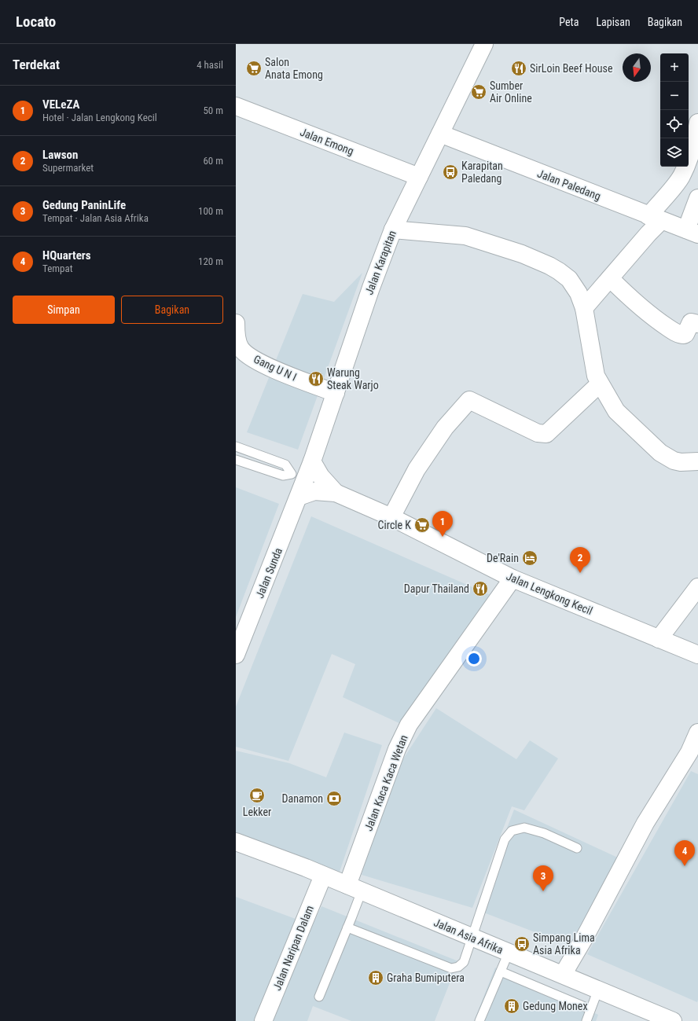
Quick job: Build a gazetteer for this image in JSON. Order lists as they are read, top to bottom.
{
  "streets": {
    "street": [
      "Jalan Emong",
      "Jalan Paledang",
      "Jalan Karapitan",
      "Gang U N I",
      "Jalan Sunda",
      "Jalan Lengkong Kecil",
      "Jalan Kaca Kaca Wetan",
      "Jalan Asia Afrika",
      "Jalan Naripan Dalam"
    ]
  },
  "crossings": [
    ["Jalan Emong", "Jalan Karapitan"],
    ["Jalan Paledang", "Jalan Karapitan"],
    ["Jalan Karapitan", "Gang U N I"],
    ["Jalan Karapitan", "Jalan Sunda"],
    ["Jalan Karapitan", "Jalan Lengkong Kecil"],
    ["Jalan Sunda", "Jalan Lengkong Kecil"],
    ["Jalan Lengkong Kecil", "Jalan Kaca Kaca Wetan"],
    ["Jalan Kaca Kaca Wetan", "Jalan Asia Afrika"],
    ["Jalan Asia Afrika", "Jalan Naripan Dalam"]
  ],
  "places": {
    "supermarket": ["Salon Anata Emong", "Sumber Air Online", "Circle K"],
    "restaurant": ["SirLoin Beef House", "Warung Steak Warjo", "Dapur Thailand"],
    "bus stop": ["Karapitan Paledang", "Simpang Lima Asia Afrika"],
    "hotel": ["De'Rain"],
    "cafe": ["Lekker"],
    "bank": ["Danamon"],
    "building": ["Graha Bumiputera", "Gedung Monex"]
  },
  "north": "bottom",
  "page": {
    "header": "Locato",
    "nav": ["Peta", "Lapisan", "Bagikan"],
    "heading": ["Terdekat", "4 hasil"],
    "map_buttons": ["+", "−"],
    "list": [
      {
        "mark": "1",
        "name": "VELeZA",
        "note": "Hotel · Jalan Lengkong Kecil",
        "value": "50 m"
      },
      {
        "mark": "2",
        "name": "Lawson",
        "note": "Supermarket",
        "value": "60 m"
      },
      {
        "mark": "3",
        "name": "Gedung PaninLife",
        "note": "Tempat · Jalan Asia Afrika",
        "value": "100 m"
      },
      {
        "mark": "4",
        "name": "HQuarters",
        "note": "Tempat",
        "value": "120 m"
      }
    ],
    "buttons": ["Simpan", "Bagikan"],
    "pins": [
      "1",
      "2",
      "4",
      "3"
    ]
  }
}
